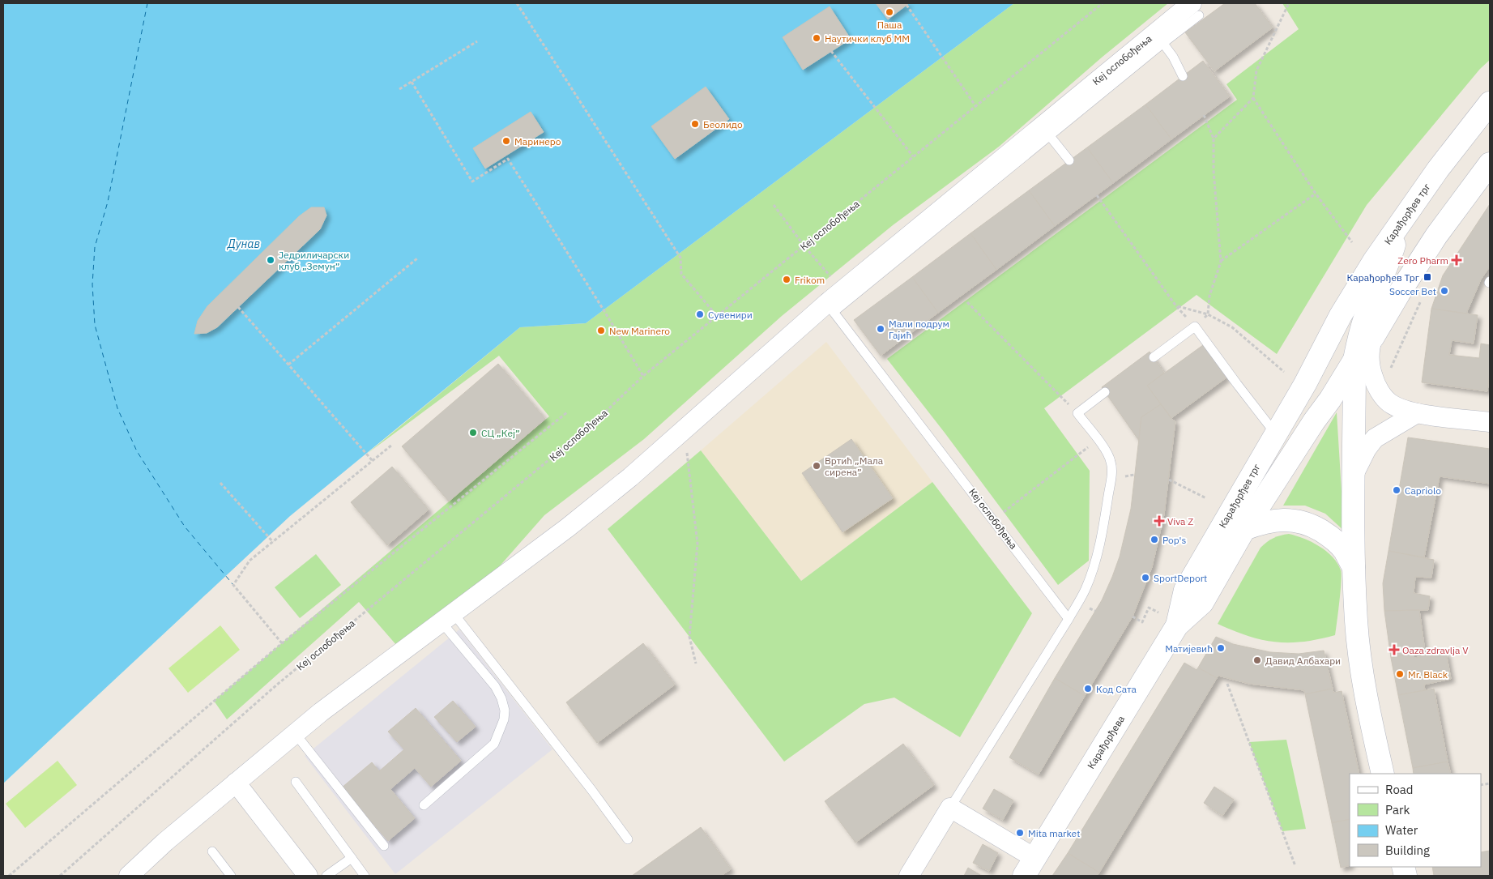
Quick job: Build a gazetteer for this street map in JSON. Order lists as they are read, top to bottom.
{
  "streets": {
    "main road": ["Карађорђев трг", "Карађорђева"],
    "street": ["Кеј ослобођења"]
  },
  "crossings": [
    ["Карађорђев трг", "Карађорђева"]
  ],
  "water": ["Дунав"],
  "places": {
    "other": [
      "Паша",
      "Наутички клуб ММ",
      "Беолидо",
      "Маринеро",
      "Једриличарски клуб „Земун”",
      "Frikom",
      "Soccer Bet",
      "Сувенири",
      "Мали подрум Гајић",
      "New Marinero",
      "СЦ „Кеј”",
      "Вртић „Мала сирена”",
      "Capriolo",
      "Pop's",
      "SportDeport",
      "Матијевић",
      "Давид Албахари",
      "Mr. Black",
      "Код Сата",
      "Mita market"
    ],
    "health": ["Zero Pharm", "Viva Z", "Oaza zdravlja V"],
    "transit": ["Карађорђев Трг"]
  },
  "legend": [
    "Road",
    "Park",
    "Water",
    "Building"
  ]
}
